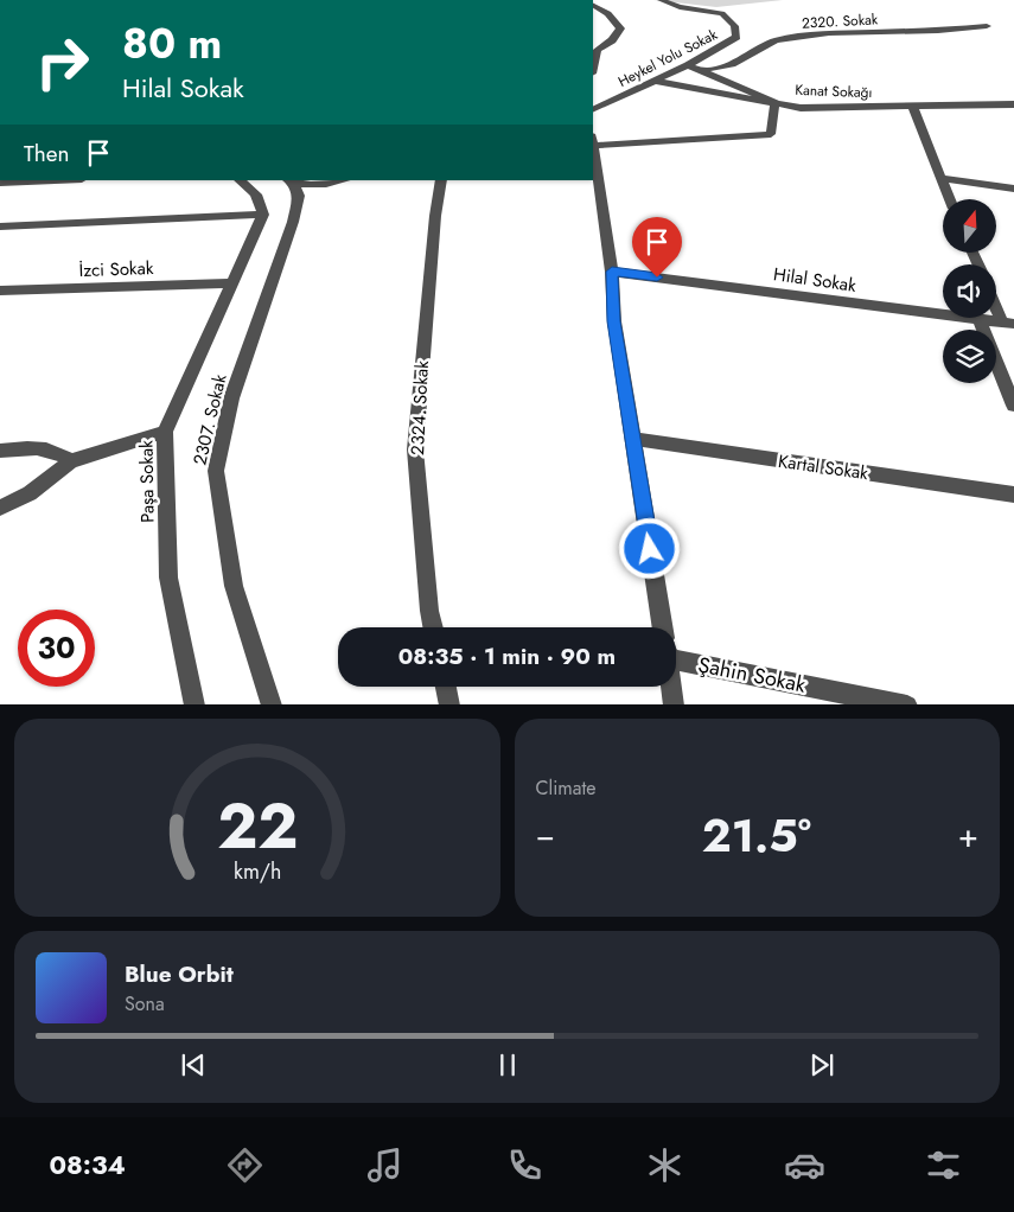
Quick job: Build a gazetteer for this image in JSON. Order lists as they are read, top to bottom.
{
  "streets": {
    "street": [
      "2320. Sokak",
      "Heykel Yolu Sokak",
      "Kanat Sokağı",
      "İzci Sokak",
      "Hilal Sokak",
      "2324. Sokak",
      "2307. Sokak",
      "Kartal Sokak",
      "Paşa Sokak",
      "Şahin Sokak"
    ]
  },
  "crossings": [
    ["Heykel Yolu Sokak", "Kanat Sokağı"],
    ["İzci Sokak", "Paşa Sokak"]
  ],
  "north": "top",
  "page": {
    "turn": ["80 m", "Hilal Sokak"],
    "then": "Then",
    "limit": "30",
    "trip": "08:35 · 1 min · 90 m",
    "tile": "Climate",
    "heat": ["−", "21.5°", "+"],
    "song": ["Blue Orbit", "Sona"],
    "tabs": "08:34",
    "gauge": ["22", "km/h"]
  }
}
